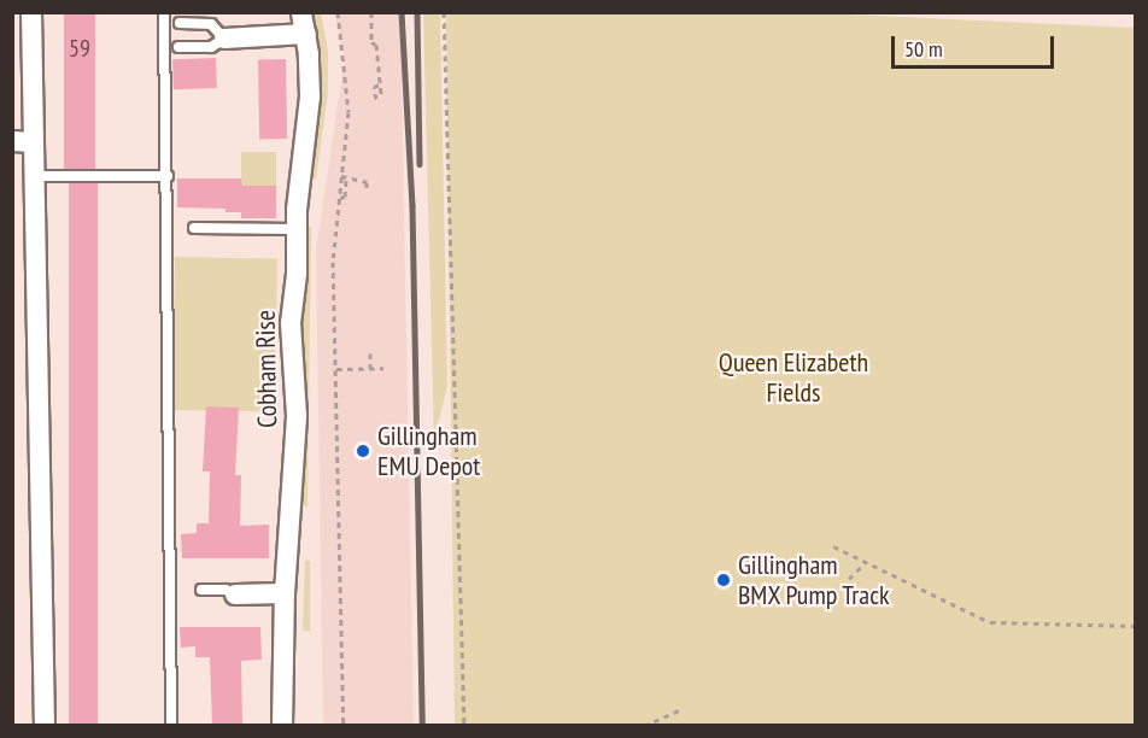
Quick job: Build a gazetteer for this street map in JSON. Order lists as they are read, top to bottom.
{
  "streets": {
    "street": ["Cobham Rise"]
  },
  "parks": ["Queen Elizabeth Fields"],
  "places": ["Gillingham EMU Depot", "Gillingham BMX Pump Track"],
  "house_numbers": ["59"],
  "scale_bar": "50 m"
}
